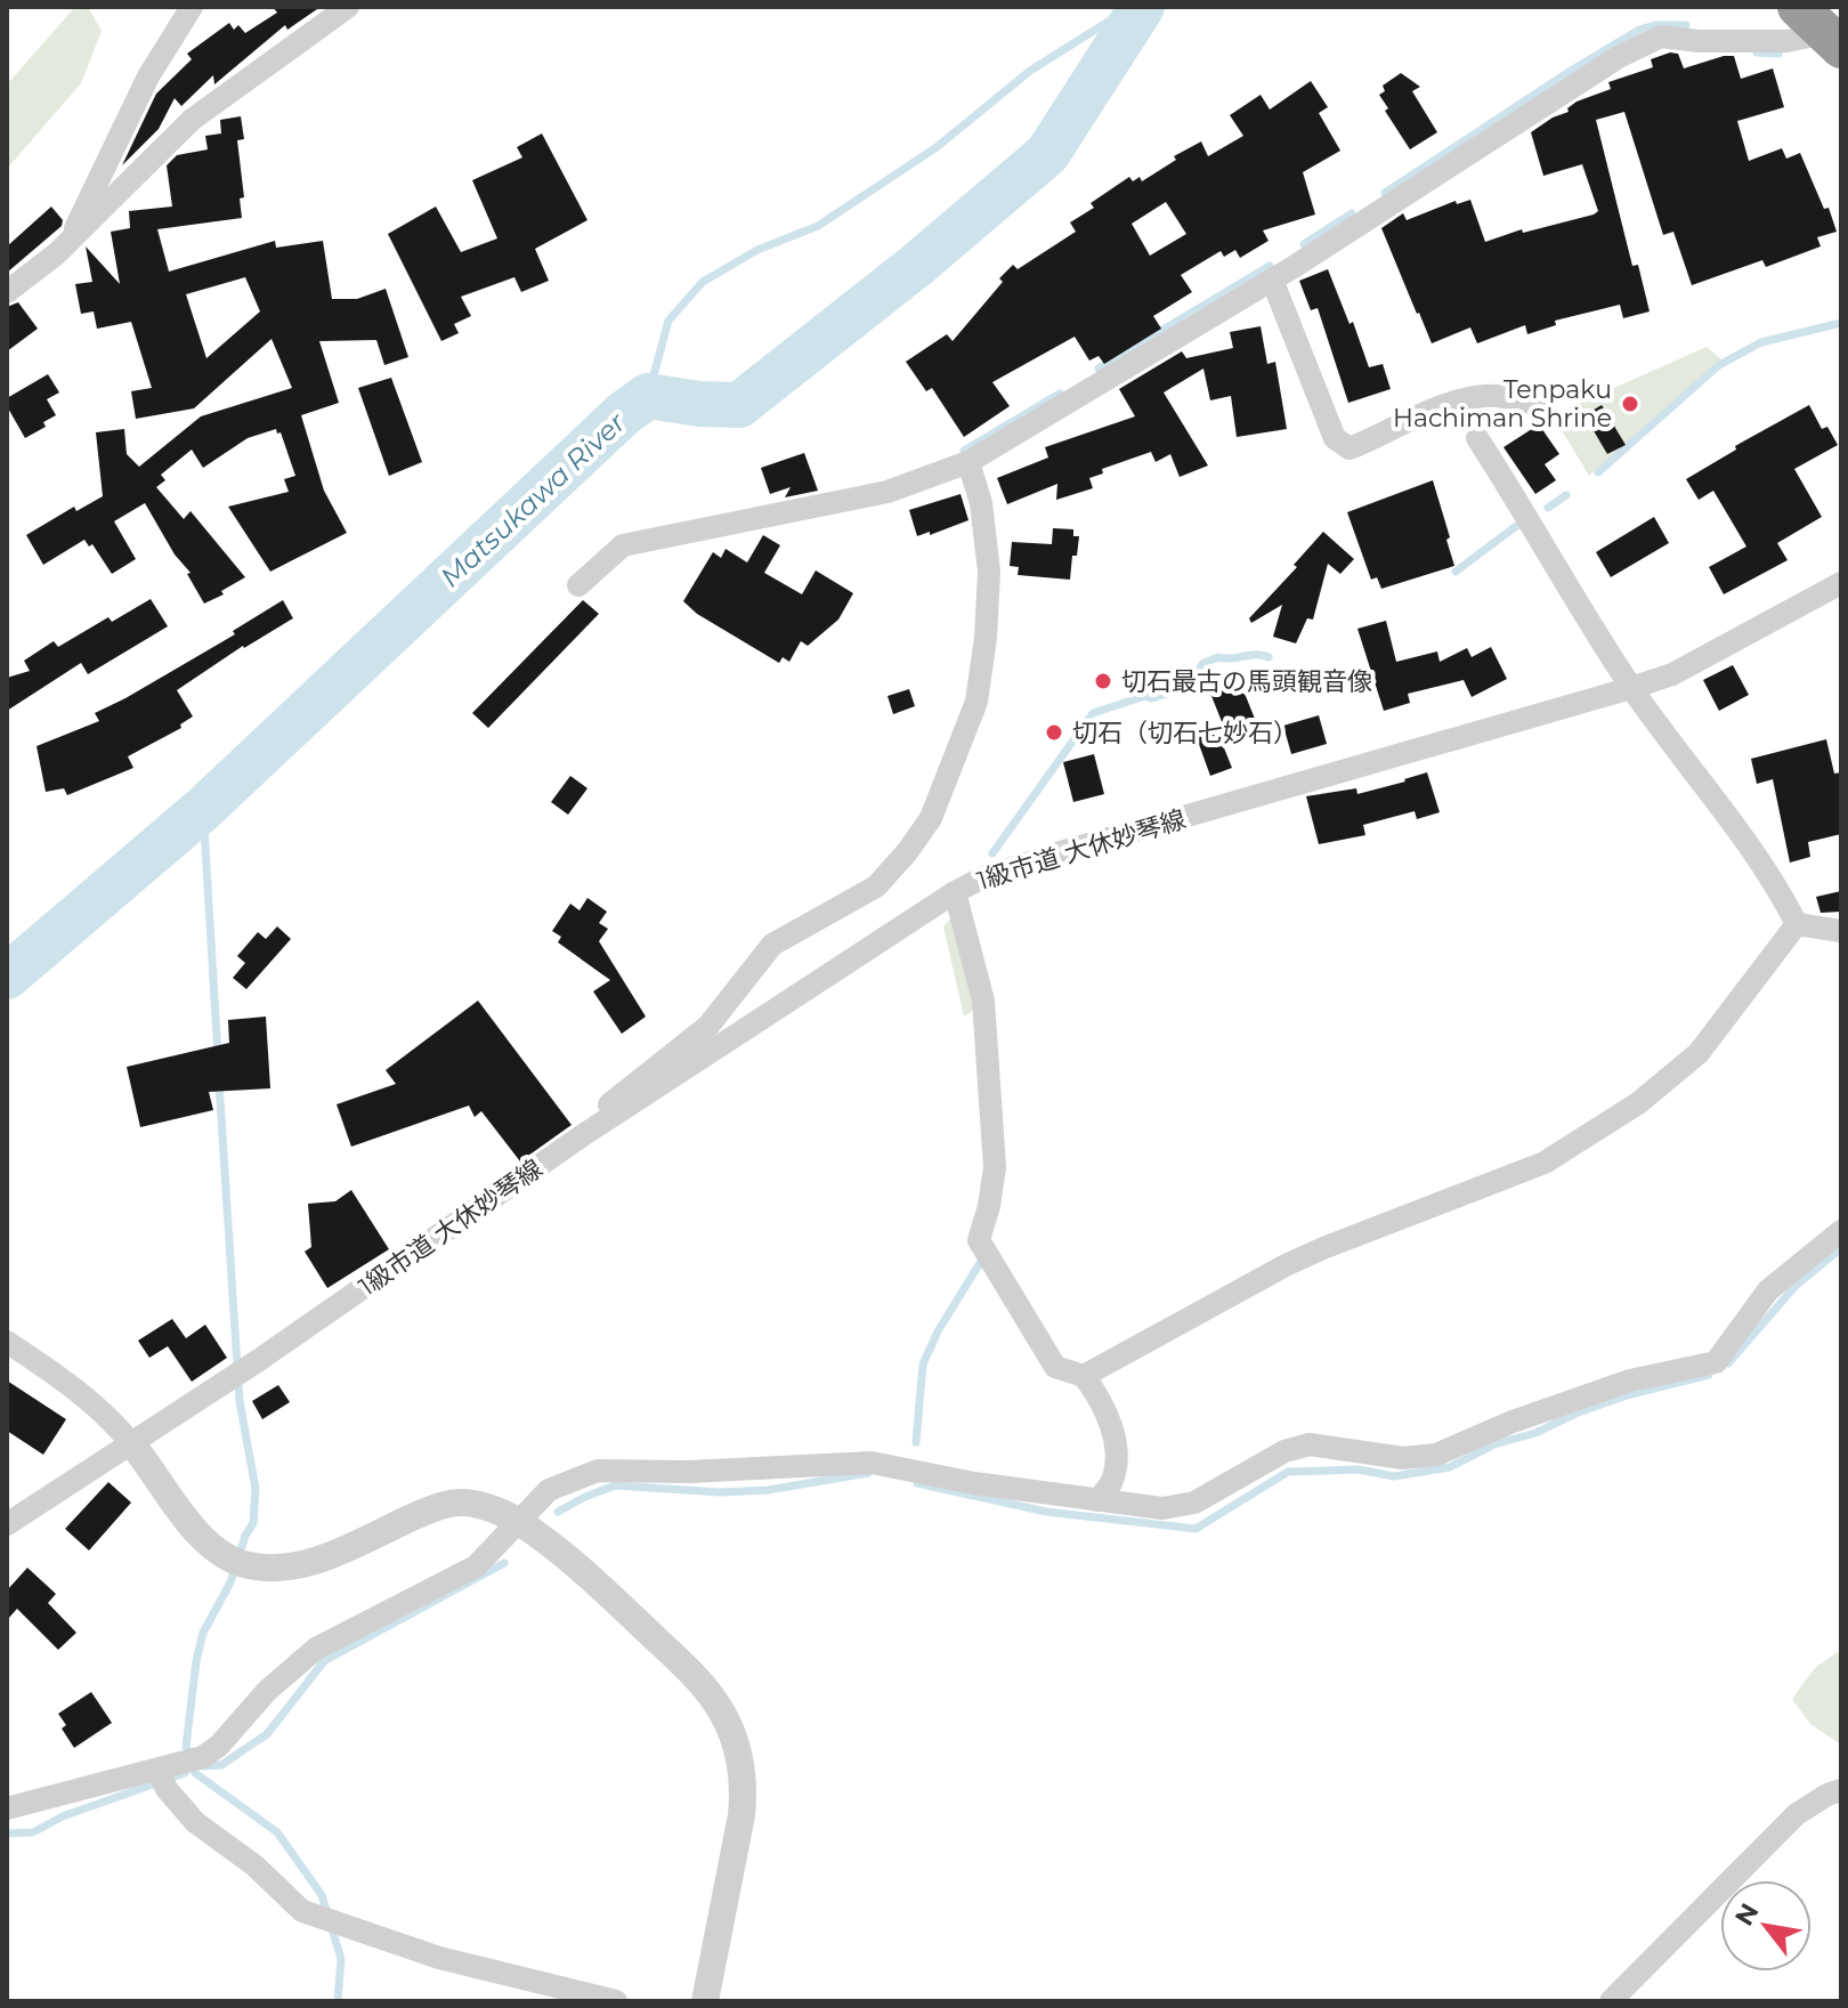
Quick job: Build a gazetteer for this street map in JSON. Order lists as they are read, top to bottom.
{
  "streets": {
    "street": ["1級市道 大休妙琴線"]
  },
  "water": ["Matsukawa River"],
  "places": ["Tenpaku Hachiman Shrine", "切石最古の馬頭観音像", "切石（切石七妙石）"],
  "north": "top left"
}
